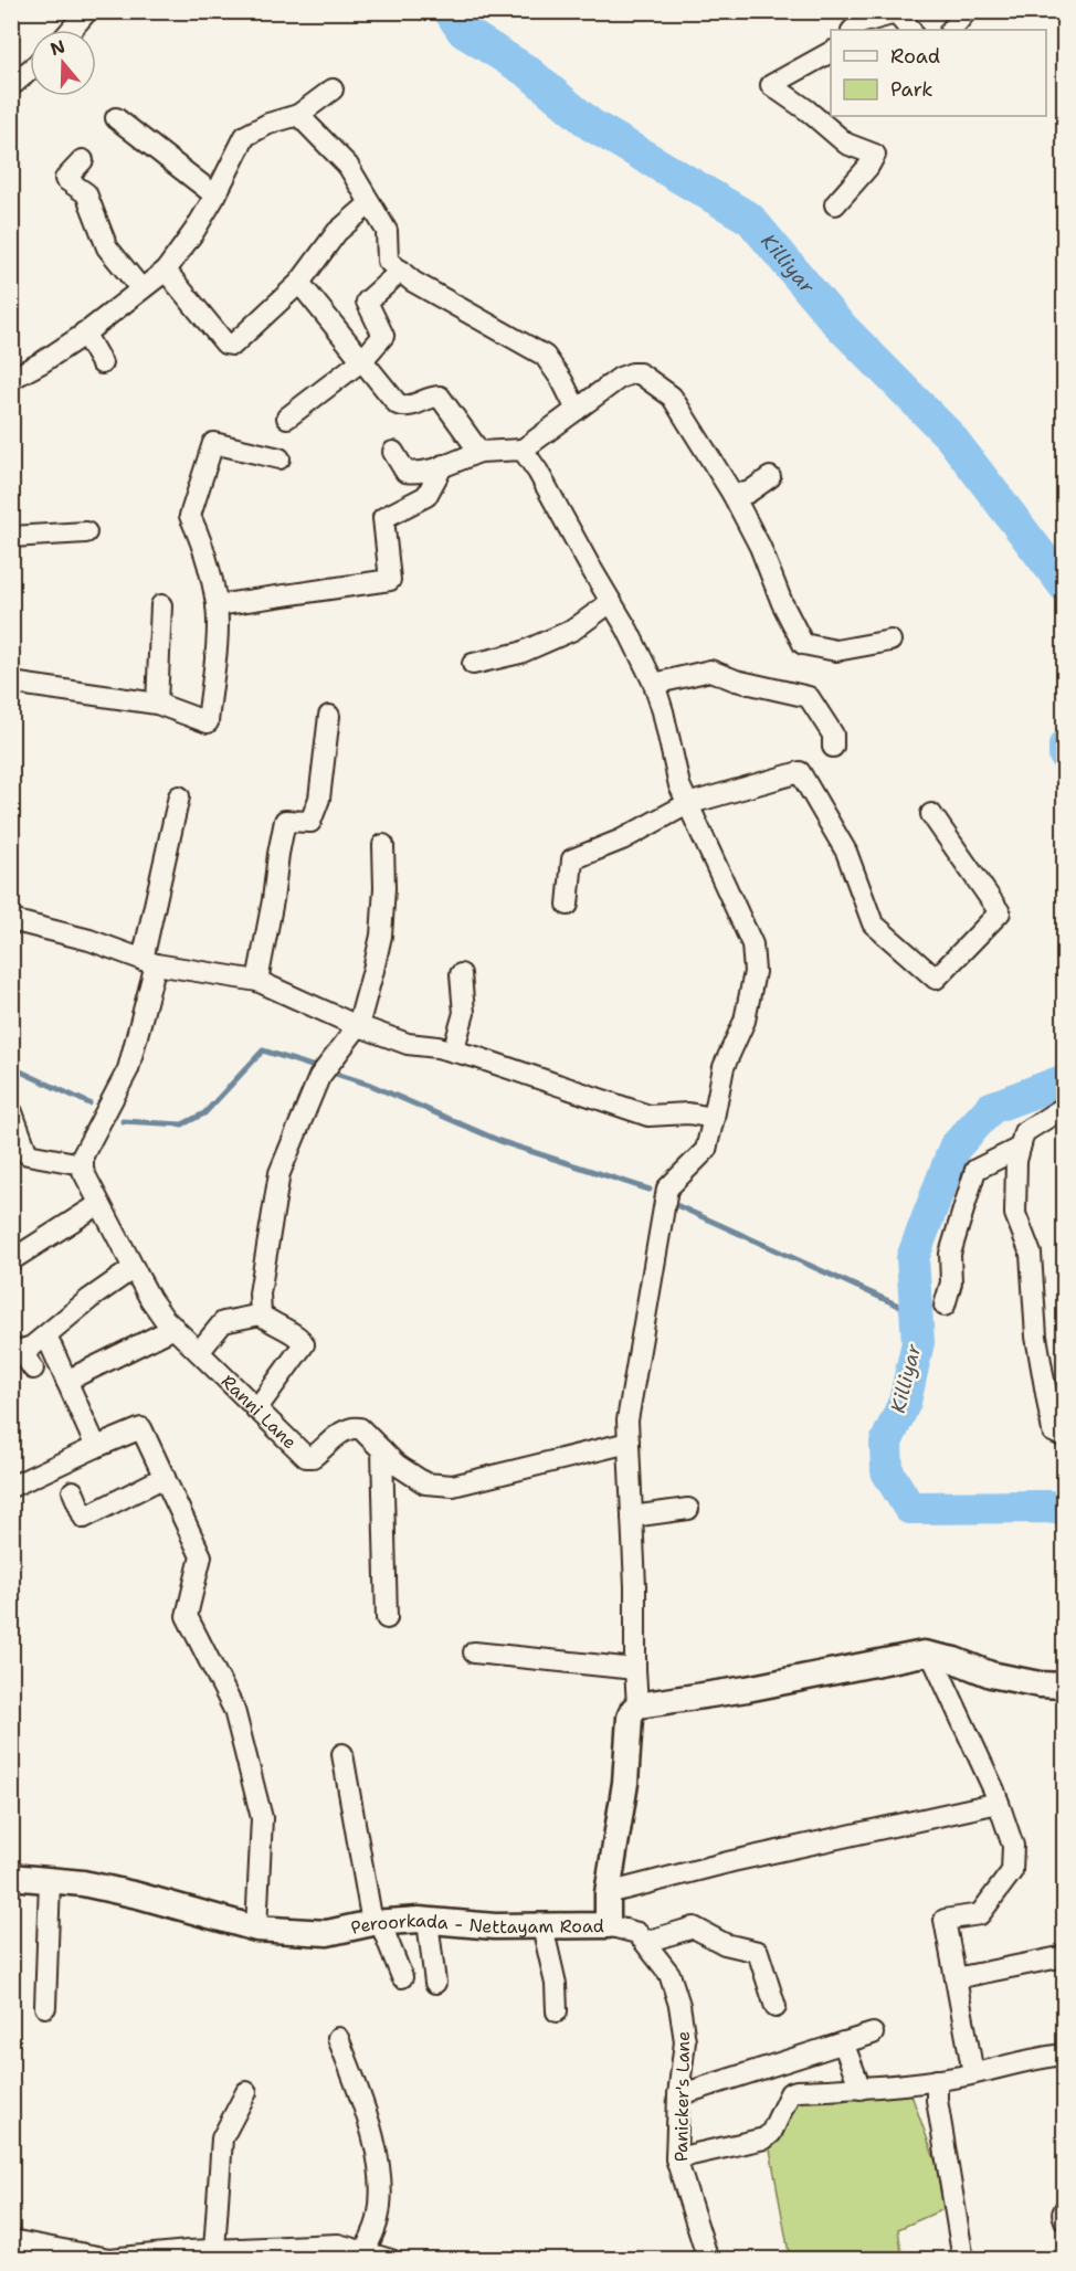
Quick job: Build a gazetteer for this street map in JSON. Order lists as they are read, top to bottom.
{
  "streets": {
    "street": ["Ranni Lane", "Peroorkada - Nettayam Road", "Panicker's Lane"]
  },
  "crossings": [
    ["Peroorkada - Nettayam Road", "Panicker's Lane"]
  ],
  "water": ["Killiyar"],
  "legend": ["Road", "Park"],
  "north": "top"
}
